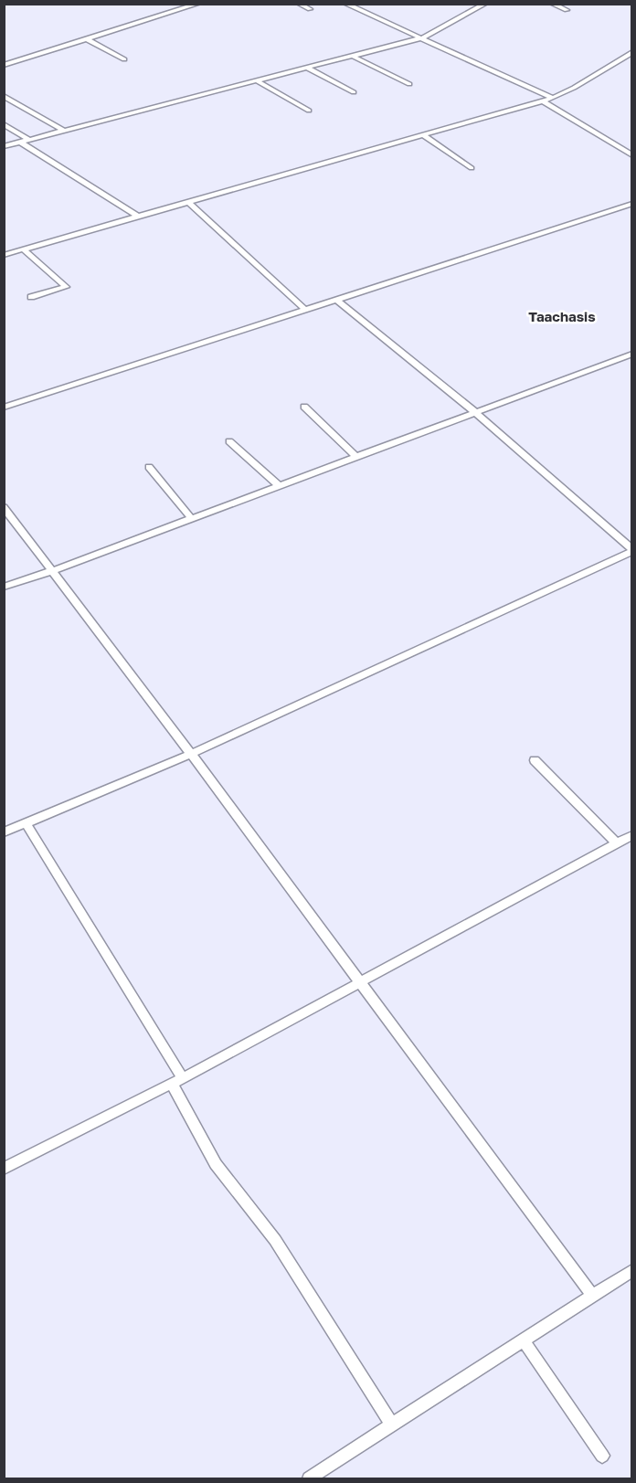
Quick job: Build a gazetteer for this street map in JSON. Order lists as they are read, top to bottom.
{
  "districts": ["Taachasis"]
}
